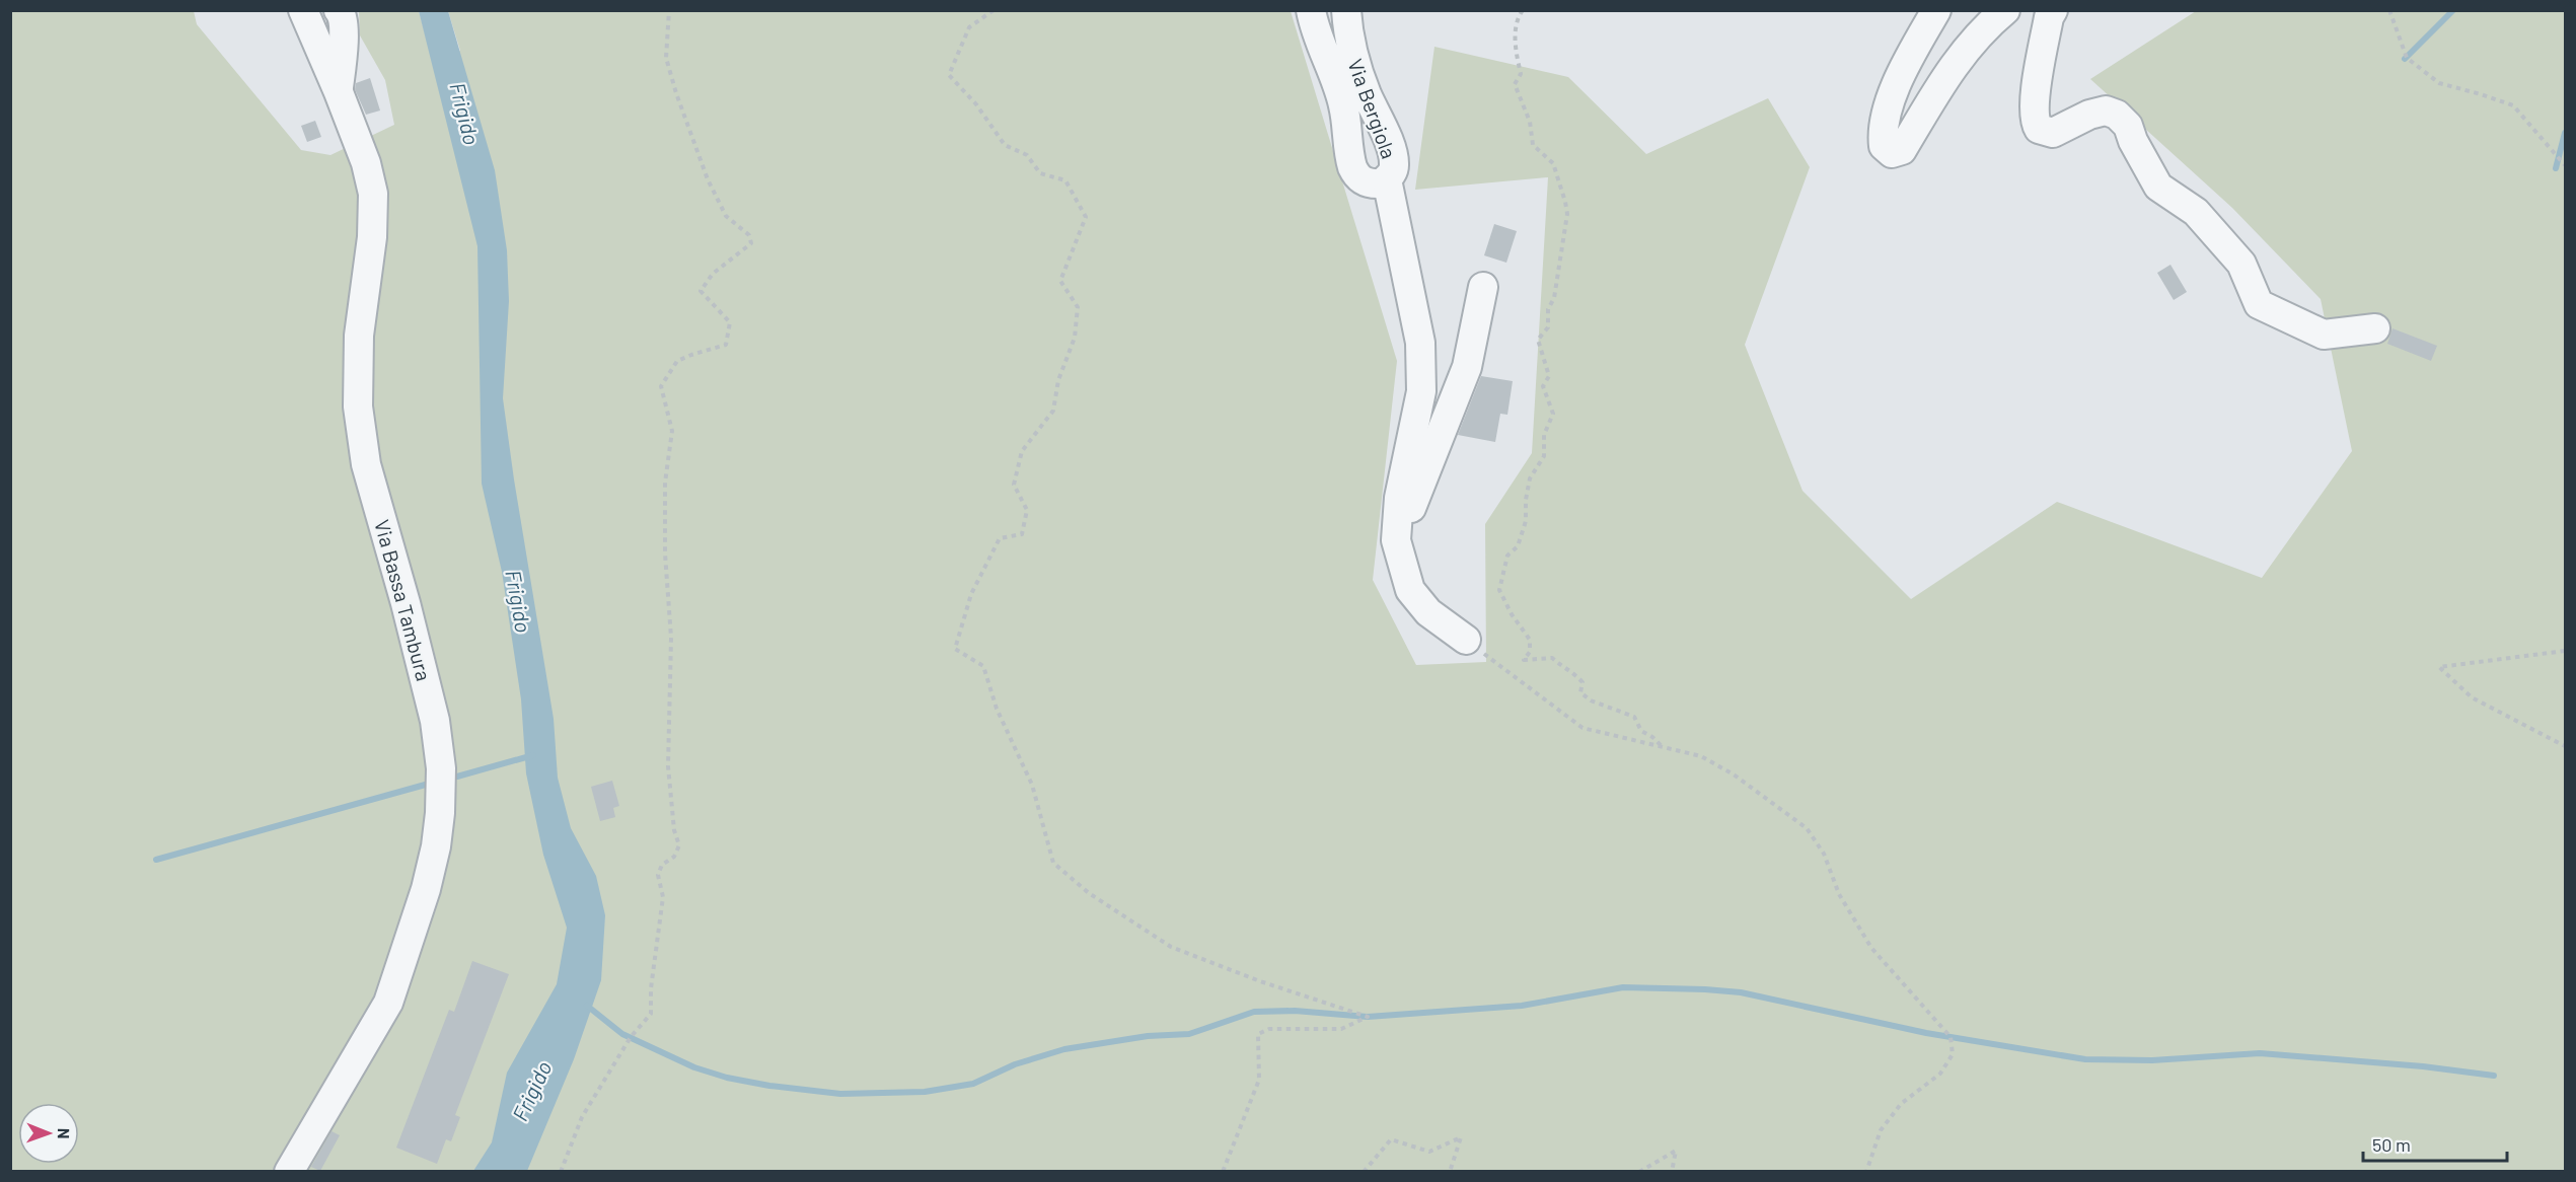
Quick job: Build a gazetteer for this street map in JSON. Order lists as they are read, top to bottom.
{
  "streets": {
    "street": ["Via Bergiola", "Via Bassa Tambura"]
  },
  "water": ["Frigido"],
  "scale_bar": "50 m",
  "north": "right"
}
